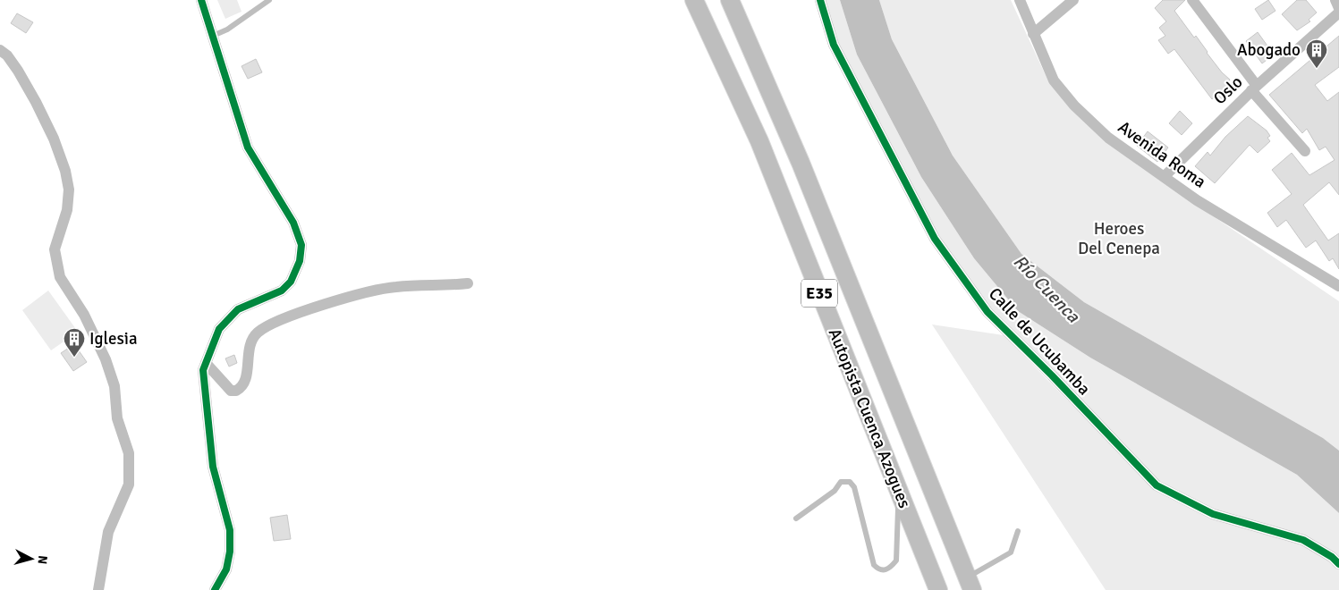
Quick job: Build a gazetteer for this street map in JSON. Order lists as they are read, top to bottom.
{
  "streets": {
    "highway": ["E35", "Autopista Cuenca Azogues"],
    "street": ["Oslo", "Avenida Roma", "Calle de Ucubamba"]
  },
  "crossings": [
    ["Oslo", "Avenida Roma"]
  ],
  "water": ["Río Cuenca"],
  "parks": ["Heroes Del Cenepa"],
  "places": {
    "building": ["Abogado", "Iglesia"]
  },
  "north": "right"
}
